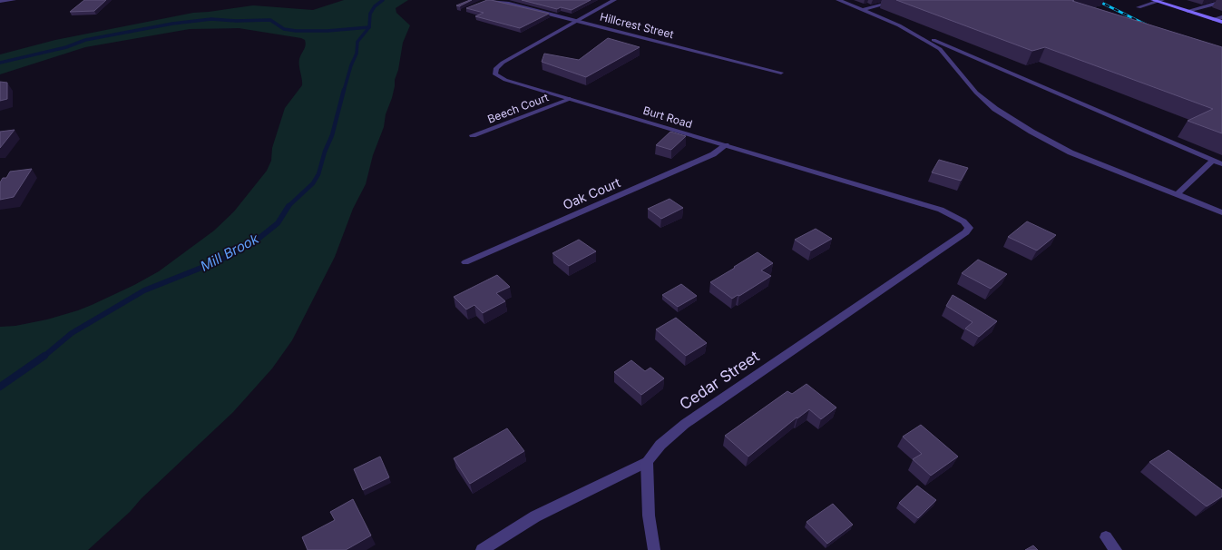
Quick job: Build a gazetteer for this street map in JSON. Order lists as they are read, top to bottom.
{
  "streets": {
    "street": [
      "Hillcrest Street",
      "Beech Court",
      "Burt Road",
      "Oak Court",
      "Cedar Street"
    ]
  },
  "crossings": [
    ["Hillcrest Street", "Burt Road"],
    ["Beech Court", "Burt Road"],
    ["Burt Road", "Oak Court"],
    ["Burt Road", "Cedar Street"]
  ],
  "water": ["Mill Brook"]
}
